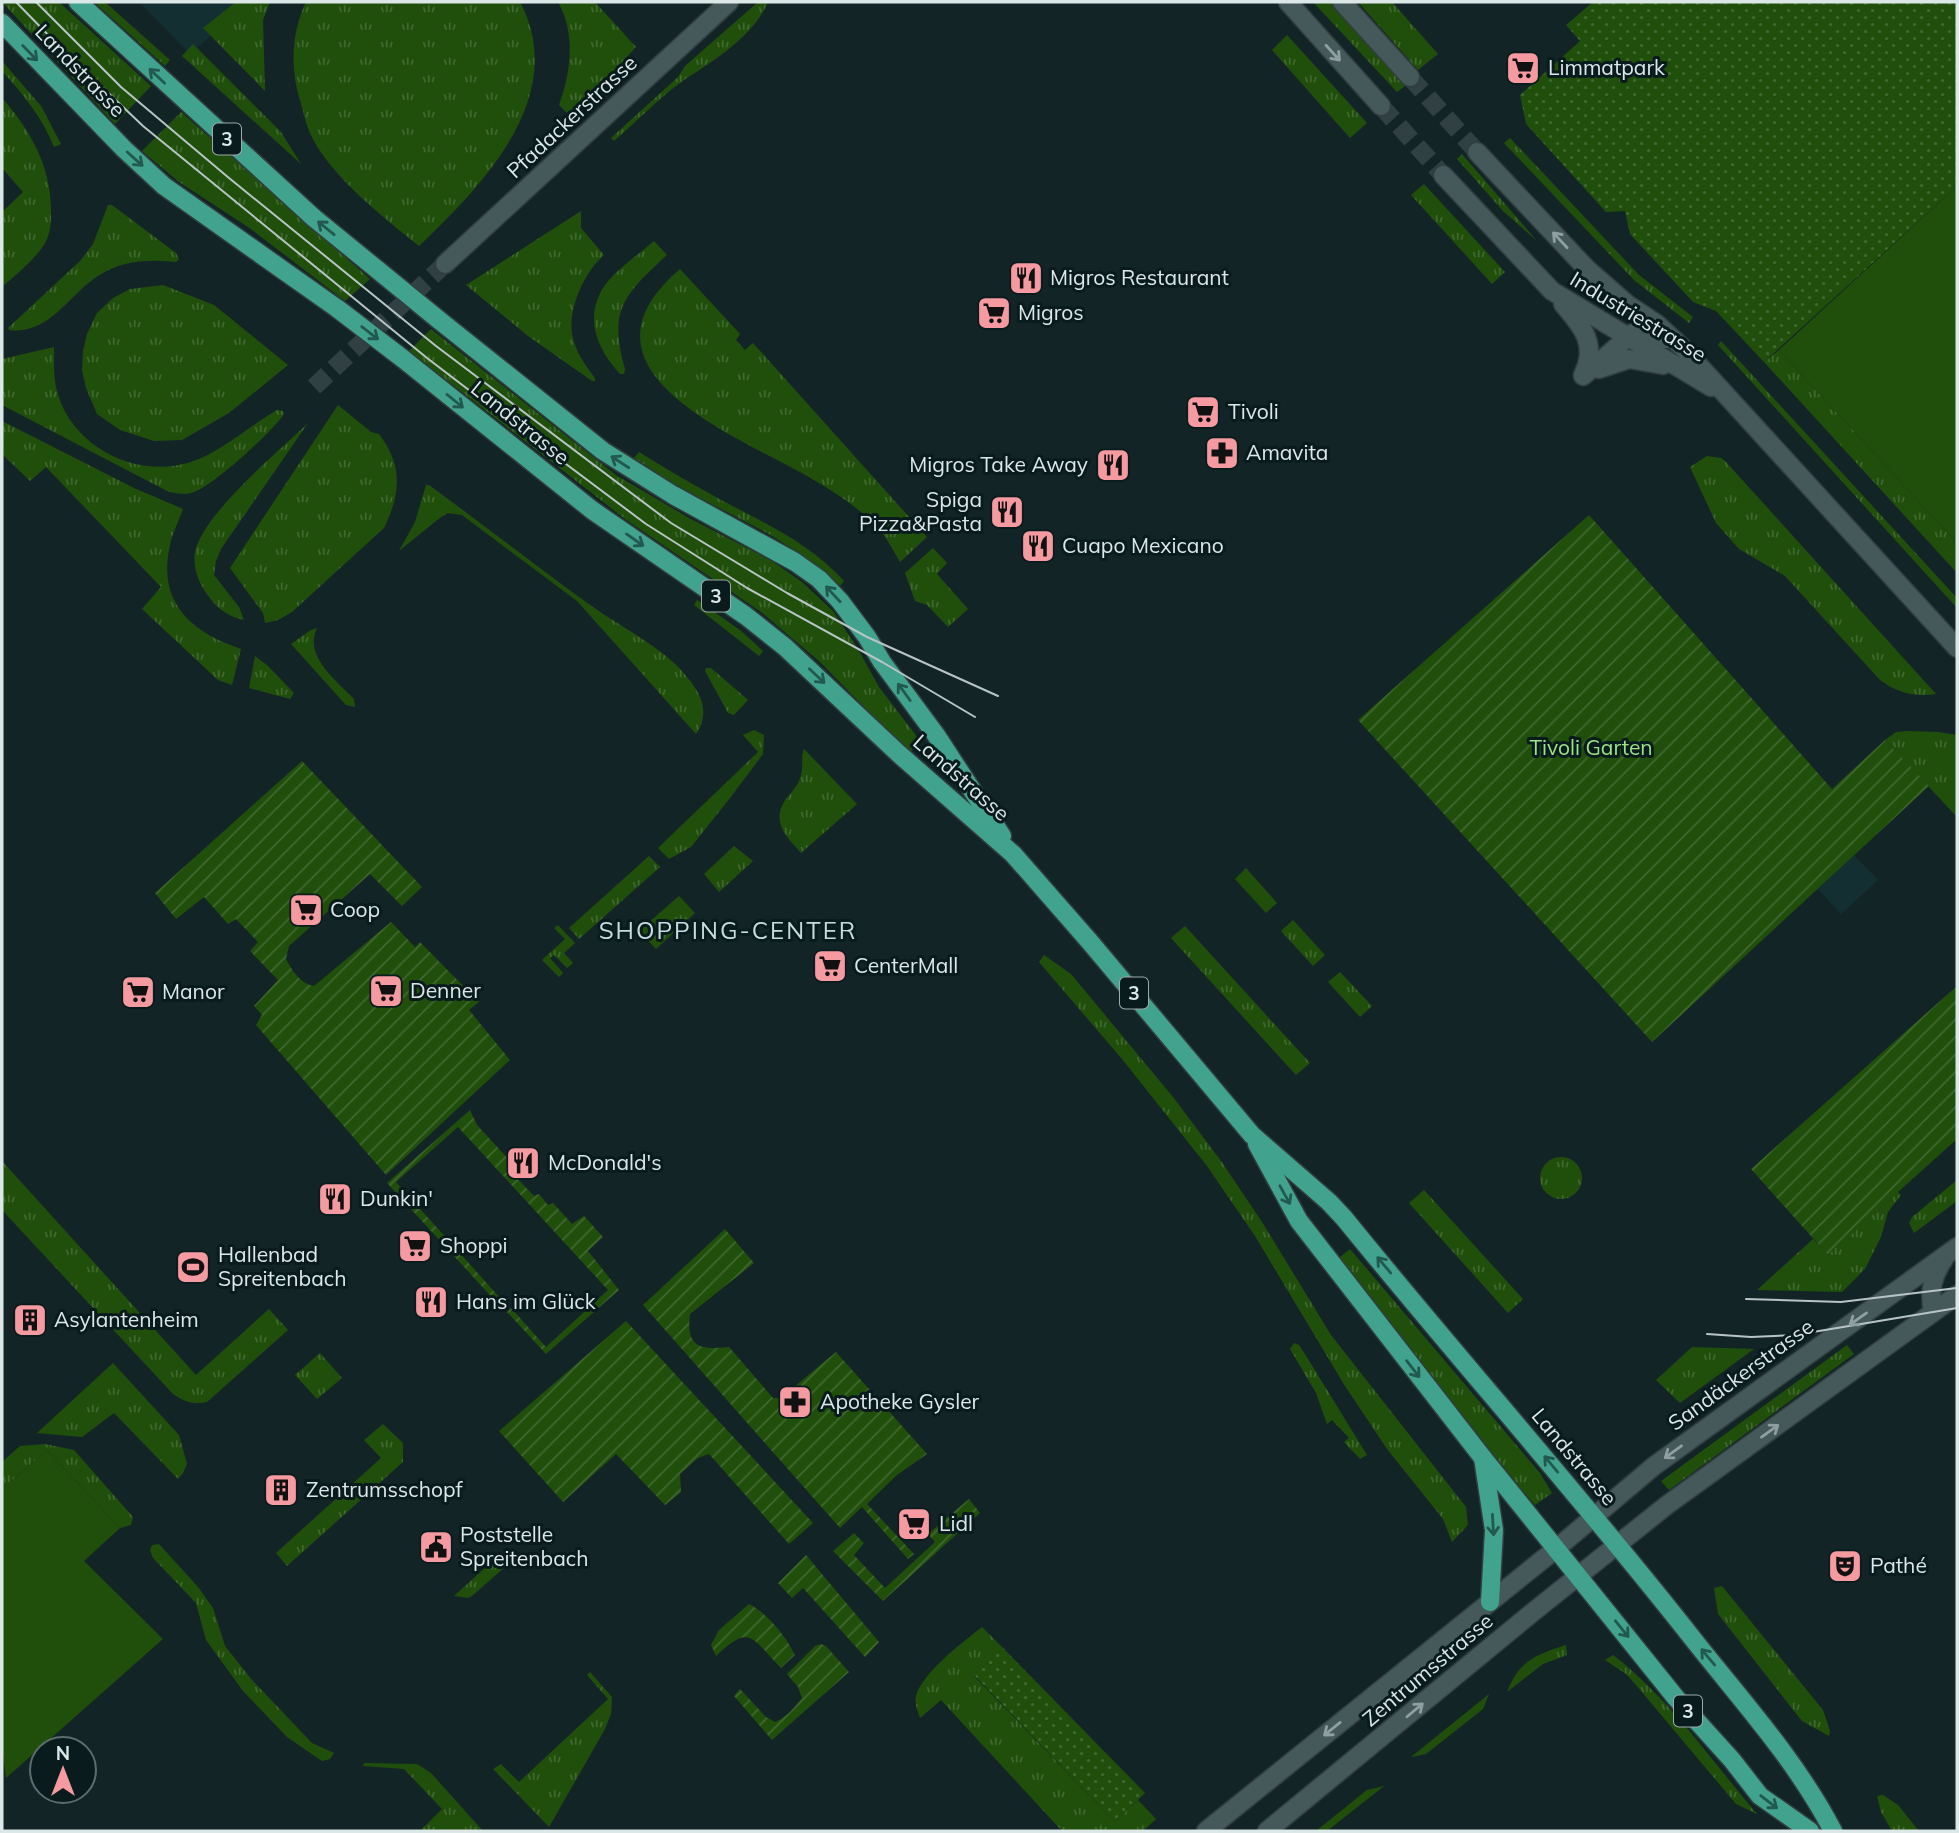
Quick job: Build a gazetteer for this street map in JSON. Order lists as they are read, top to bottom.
{
  "streets": {
    "main road": ["Landstrasse", "3"],
    "street": [
      "Pfadackerstrasse",
      "Industriestrasse",
      "Sandäckerstrasse",
      "Zentrumsstrasse"
    ]
  },
  "crossings": [
    ["Landstrasse", "Sandäckerstrasse"],
    ["Landstrasse", "Zentrumsstrasse"],
    ["Sandäckerstrasse", "Zentrumsstrasse"]
  ],
  "districts": ["SHOPPING-CENTER"],
  "parks": ["Tivoli Garten"],
  "places": {
    "supermarket": [
      "Limmatpark",
      "Migros",
      "Tivoli",
      "Coop",
      "CenterMall",
      "Denner",
      "Manor",
      "Shoppi",
      "Lidl"
    ],
    "restaurant": [
      "Migros Restaurant",
      "Migros Take Away",
      "Spiga Pizza&Pasta",
      "Cuapo Mexicano",
      "McDonald's",
      "Dunkin'",
      "Hans im Glück"
    ],
    "pharmacy": ["Amavita", "Apotheke Gysler"],
    "sports": ["Hallenbad Spreitenbach"],
    "building": ["Asylantenheim", "Zentrumsschopf"],
    "public building": ["Poststelle Spreitenbach"],
    "theatre": ["Pathé"]
  },
  "north": "top"
}
